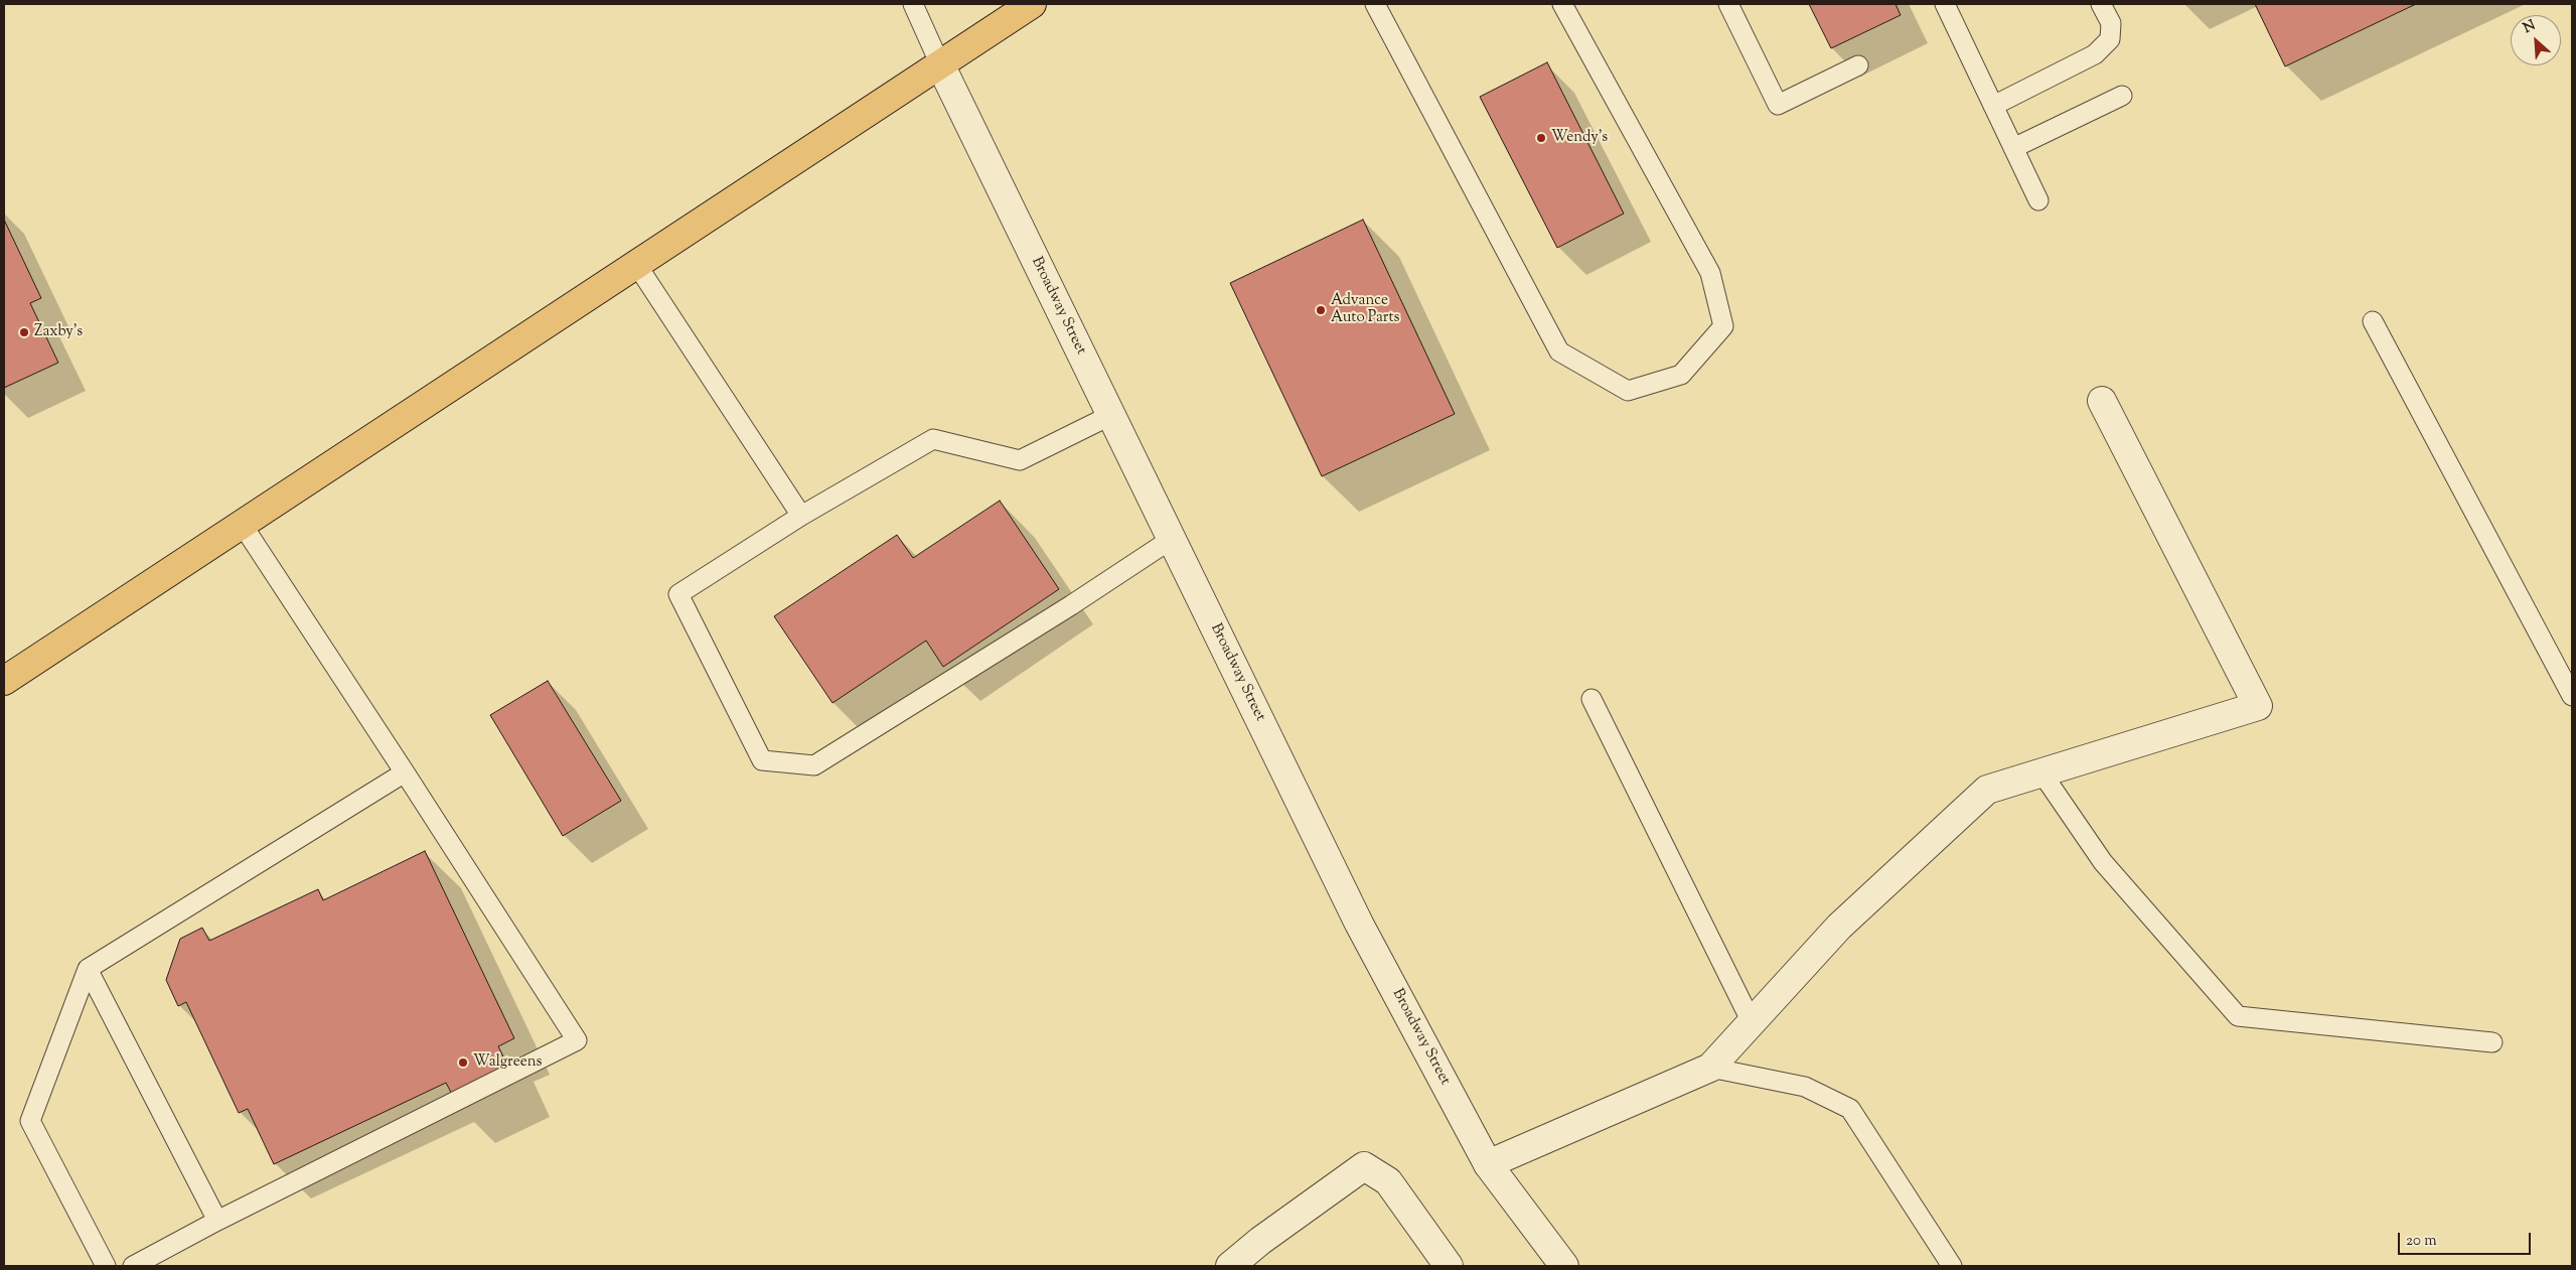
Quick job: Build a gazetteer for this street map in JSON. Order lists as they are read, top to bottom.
{
  "streets": {
    "street": ["Broadway Street"]
  },
  "places": [
    "Wendy's",
    "Advance Auto Parts",
    "Zaxby's",
    "Walgreens"
  ],
  "scale_bar": "20 m",
  "north": "top left"
}
